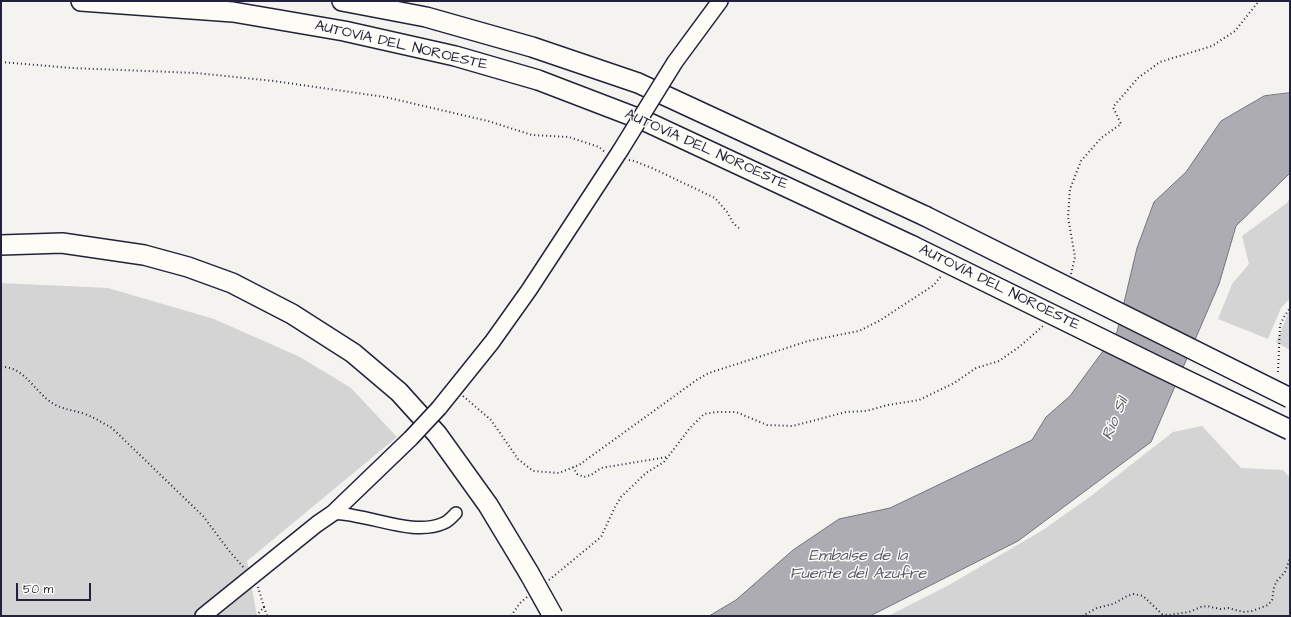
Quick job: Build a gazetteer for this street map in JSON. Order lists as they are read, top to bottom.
{
  "streets": {
    "highway": ["AUTOVÍA DEL NOROESTE"]
  },
  "water": ["Río Sil", "Embalse de la Fuente del Azufre"],
  "scale_bar": "50 m"
}
